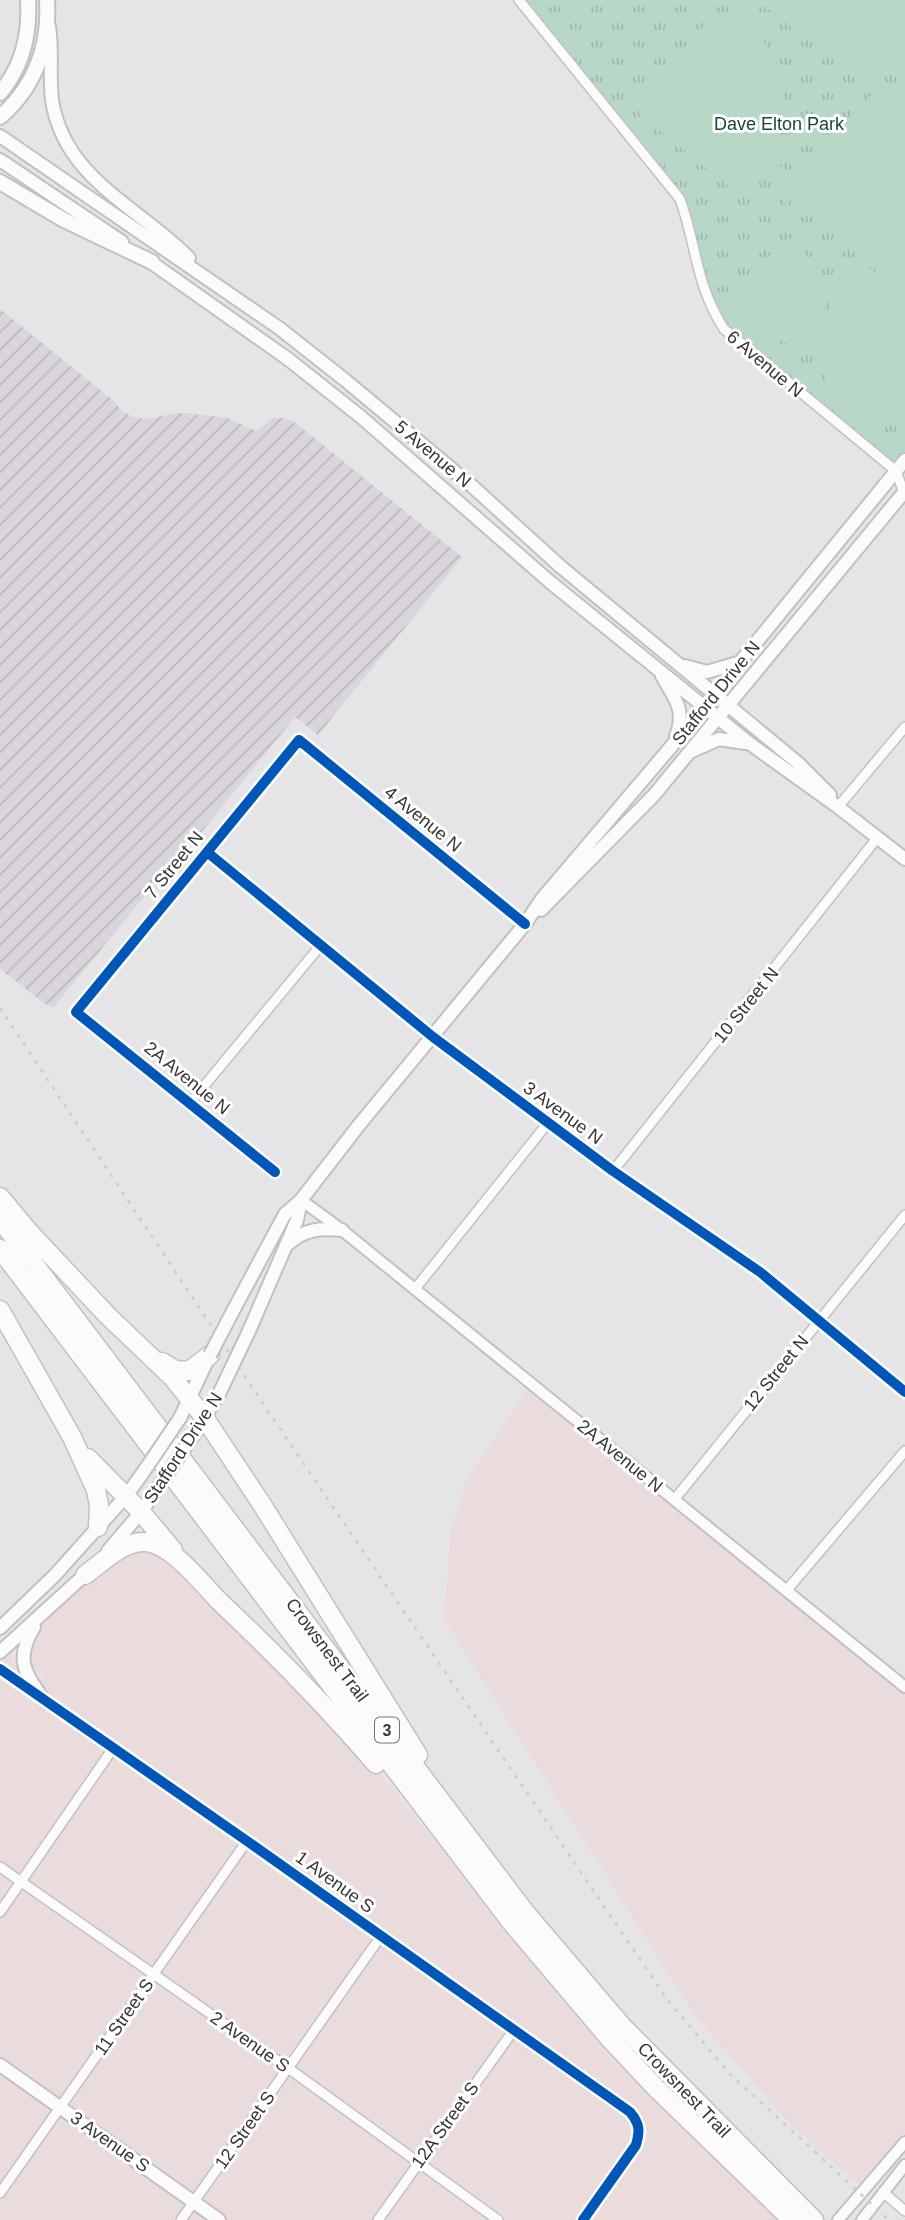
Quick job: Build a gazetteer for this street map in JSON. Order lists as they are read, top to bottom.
{
  "streets": {
    "highway": ["Crowsnest Trail", "3"],
    "main road": ["5 Avenue N", "Stafford Drive N", "3 Avenue S"],
    "street": [
      "6 Avenue N",
      "4 Avenue N",
      "7 Street N",
      "10 Street N",
      "2A Avenue N",
      "3 Avenue N",
      "12 Street N",
      "1 Avenue S",
      "11 Street S",
      "2 Avenue S",
      "12A Street S",
      "12 Street S"
    ]
  },
  "crossings": [
    ["6 Avenue N", "Stafford Drive N"],
    ["5 Avenue N", "Stafford Drive N"],
    ["5 Avenue N", "10 Street N"],
    ["Stafford Drive N", "4 Avenue N"],
    ["Stafford Drive N", "2A Avenue N"],
    ["Stafford Drive N", "3 Avenue N"],
    ["4 Avenue N", "7 Street N"],
    ["7 Street N", "2A Avenue N"],
    ["7 Street N", "3 Avenue N"],
    ["10 Street N", "3 Avenue N"],
    ["2A Avenue N", "12 Street N"],
    ["3 Avenue N", "12 Street N"],
    ["1 Avenue S", "11 Street S"],
    ["1 Avenue S", "12A Street S"],
    ["1 Avenue S", "12 Street S"],
    ["11 Street S", "2 Avenue S"],
    ["11 Street S", "3 Avenue S"],
    ["2 Avenue S", "12A Street S"],
    ["2 Avenue S", "12 Street S"],
    ["12 Street S", "3 Avenue S"]
  ],
  "parks": ["Dave Elton Park"]
}
